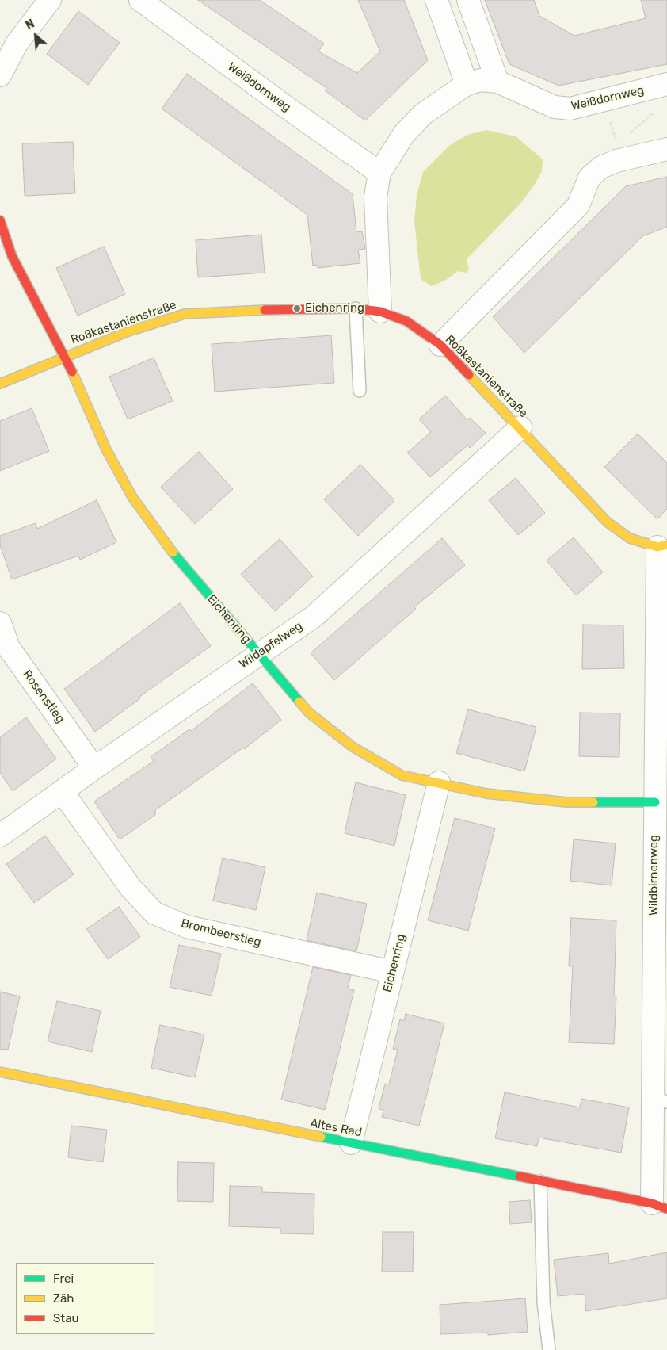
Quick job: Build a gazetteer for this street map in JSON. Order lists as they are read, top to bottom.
{
  "streets": {
    "street": [
      "Weißdornweg",
      "Roßkastanienstraße",
      "Eichenring",
      "Wildapfelweg",
      "Rosenstieg",
      "Wildbirnenweg",
      "Brombeerstieg",
      "Altes Rad"
    ]
  },
  "crossings": [
    ["Weißdornweg", "Roßkastanienstraße"],
    ["Roßkastanienstraße", "Eichenring"],
    ["Roßkastanienstraße", "Wildapfelweg"],
    ["Roßkastanienstraße", "Wildbirnenweg"],
    ["Eichenring", "Wildapfelweg"],
    ["Eichenring", "Wildbirnenweg"],
    ["Eichenring", "Brombeerstieg"],
    ["Eichenring", "Altes Rad"],
    ["Wildapfelweg", "Rosenstieg"],
    ["Wildapfelweg", "Brombeerstieg"],
    ["Wildbirnenweg", "Altes Rad"]
  ],
  "places": ["Eichenring"],
  "legend": ["Frei", "Zäh", "Stau"],
  "north": "top left"
}
